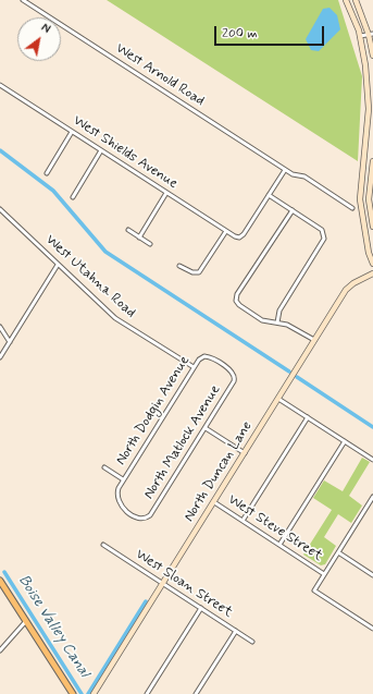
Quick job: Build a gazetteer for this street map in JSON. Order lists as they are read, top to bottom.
{
  "streets": {
    "street": [
      "West Arnold Road",
      "West Shields Avenue",
      "West Utahna Road",
      "North Dodgin Avenue",
      "North Matlock Avenue",
      "North Duncan Lane",
      "West Steve Street",
      "West Sloan Street"
    ]
  },
  "crossings": [
    ["West Utahna Road", "North Dodgin Avenue"],
    ["North Dodgin Avenue", "North Matlock Avenue"],
    ["North Duncan Lane", "West Steve Street"],
    ["North Duncan Lane", "West Sloan Street"]
  ],
  "water": ["Boise Valley Canal"],
  "scale_bar": "200 m",
  "north": "top right"
}
